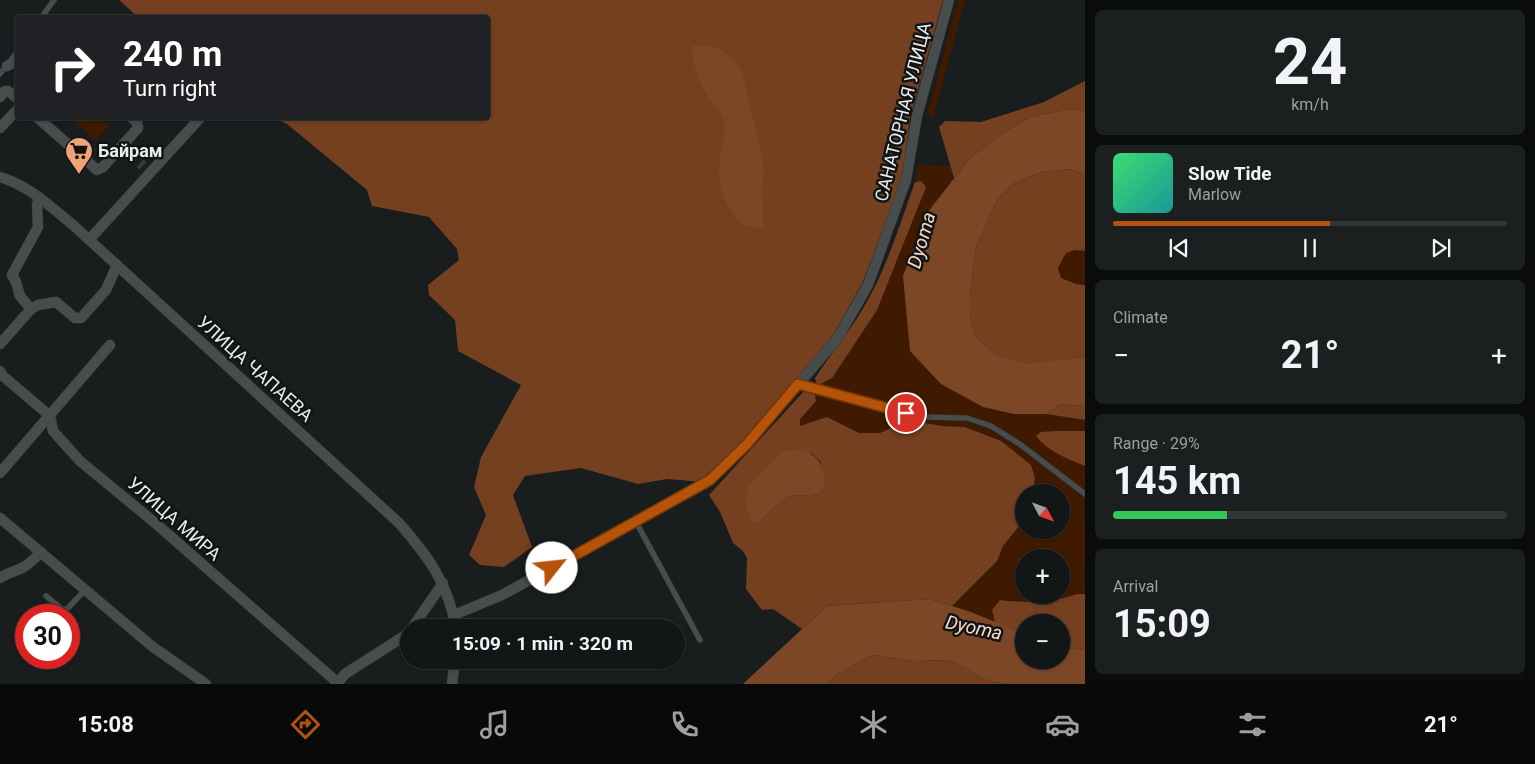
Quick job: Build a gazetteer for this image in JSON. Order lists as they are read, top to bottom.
{
  "streets": {
    "street": ["САНАТОРНАЯ УЛИЦА", "УЛИЦА ЧАПАЕВА", "УЛИЦА МИРА"]
  },
  "crossings": [
    ["САНАТОРНАЯ УЛИЦА", "УЛИЦА ЧАПАЕВА"]
  ],
  "water": ["Dyoma"],
  "places": {
    "supermarket": ["Байрам"]
  },
  "north": "bottom right",
  "page": {
    "tile": [
      ["24", "km/h"],
      "Climate",
      ["Range · 29%", "145 km"],
      ["Arrival", "15:09"]
    ],
    "turn": ["240 m", "Turn right"],
    "song": ["Slow Tide", "Marlow"],
    "heat": ["−", "21°", "+"],
    "map_buttons": ["+", "−"],
    "limit": "30",
    "trip": "15:09 · 1 min · 320 m",
    "tabs": ["15:08", "21°"]
  }
}
